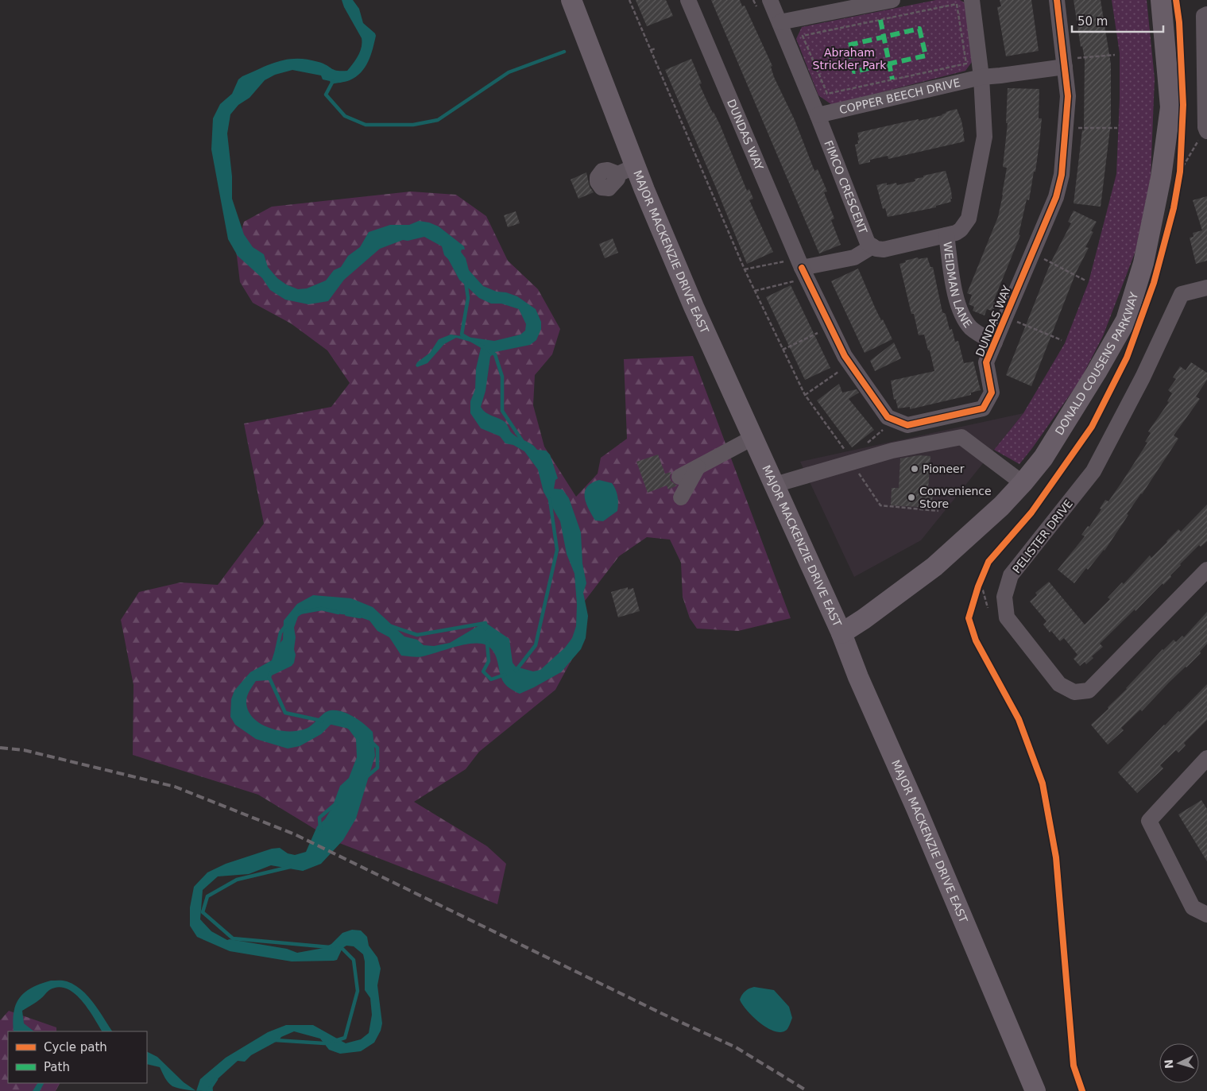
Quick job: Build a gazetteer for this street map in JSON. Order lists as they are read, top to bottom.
{
  "streets": {
    "main road": ["MAJOR MACKENZIE DRIVE EAST", "DONALD COUSENS PARKWAY"],
    "street": [
      "COPPER BEECH DRIVE",
      "DUNDAS WAY",
      "FIMCO CRESCENT",
      "WEIDMAN LANE",
      "PELISTER DRIVE"
    ]
  },
  "crossings": [
    ["COPPER BEECH DRIVE", "DUNDAS WAY"],
    ["COPPER BEECH DRIVE", "FIMCO CRESCENT"],
    ["DUNDAS WAY", "WEIDMAN LANE"],
    ["FIMCO CRESCENT", "WEIDMAN LANE"],
    ["MAJOR MACKENZIE DRIVE EAST", "DONALD COUSENS PARKWAY"]
  ],
  "parks": ["Abraham Strickler Park"],
  "places": ["Pioneer", "Convenience Store"],
  "legend": ["Cycle path", "Path"],
  "scale_bar": "50 m",
  "north": "left"
}
